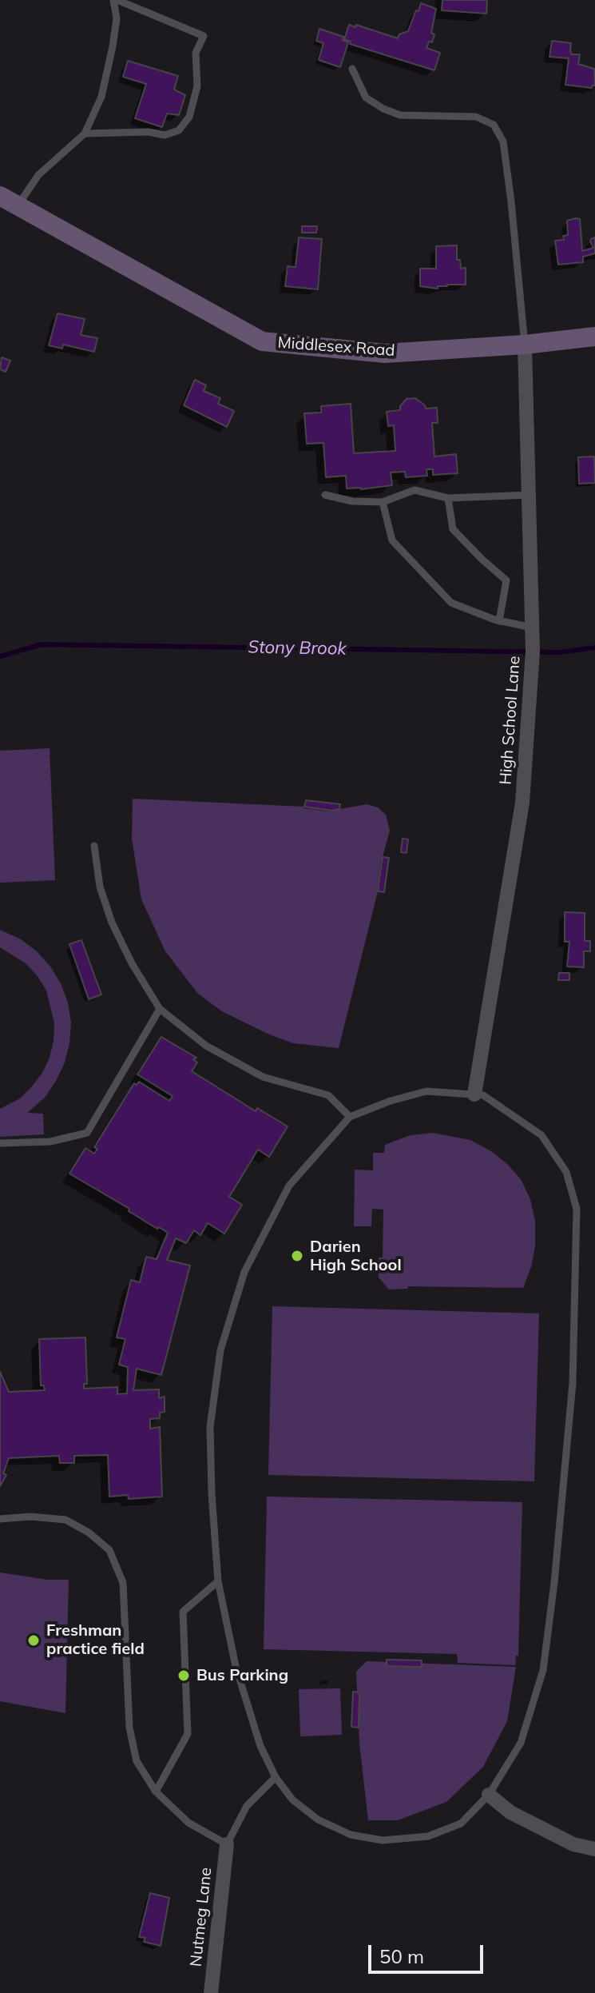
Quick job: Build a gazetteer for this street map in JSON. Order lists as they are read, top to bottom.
{
  "streets": {
    "main road": ["Middlesex Road"],
    "street": ["High School Lane", "Nutmeg Lane"]
  },
  "crossings": [
    ["Middlesex Road", "High School Lane"]
  ],
  "water": ["Stony Brook"],
  "places": ["Darien High School", "Freshman practice field", "Bus Parking"],
  "scale_bar": "50 m"
}
